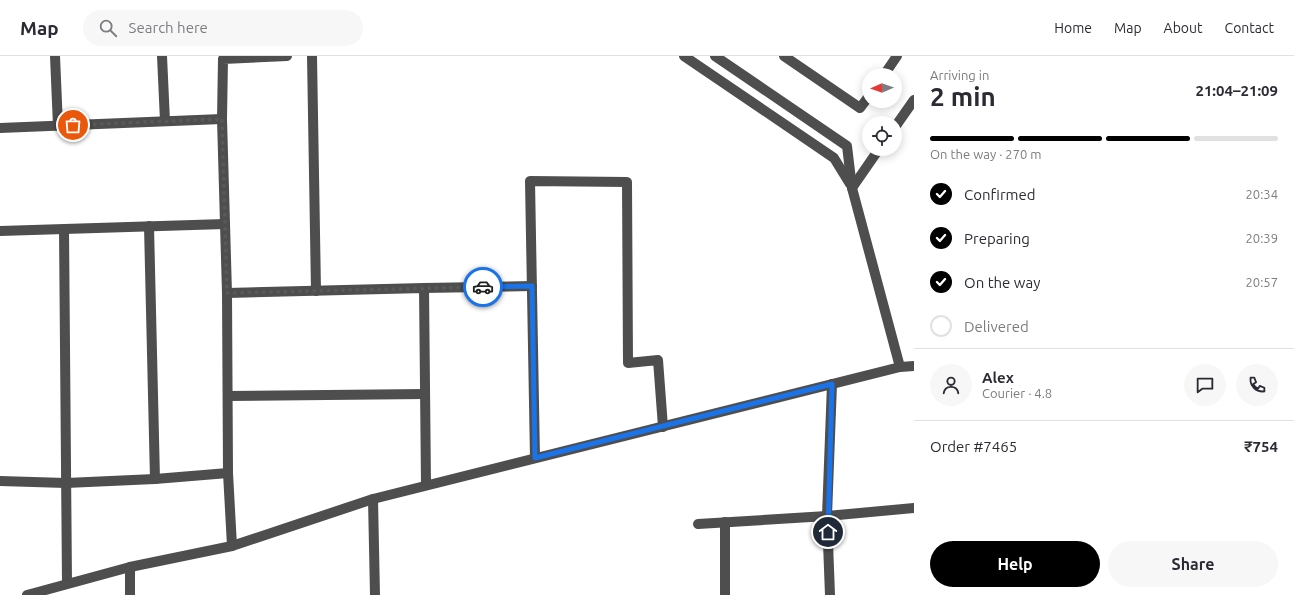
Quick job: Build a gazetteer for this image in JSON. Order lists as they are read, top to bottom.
{
  "north": "left",
  "page": {
    "header": "Map",
    "search": "Search here",
    "nav": [
      "Home",
      "Map",
      "About",
      "Contact"
    ],
    "heading": ["2 min", "Arriving in", "21:04–21:09"],
    "panel": [
      "Alex",
      "Courier · 4.8",
      "Order #7465",
      "₹754"
    ],
    "bar": "On the way · 270 m",
    "list": [
      ["Confirmed", "20:34"],
      ["Preparing", "20:39"],
      ["On the way", "20:57"],
      "Delivered"
    ],
    "buttons": ["Help", "Share"]
  }
}
